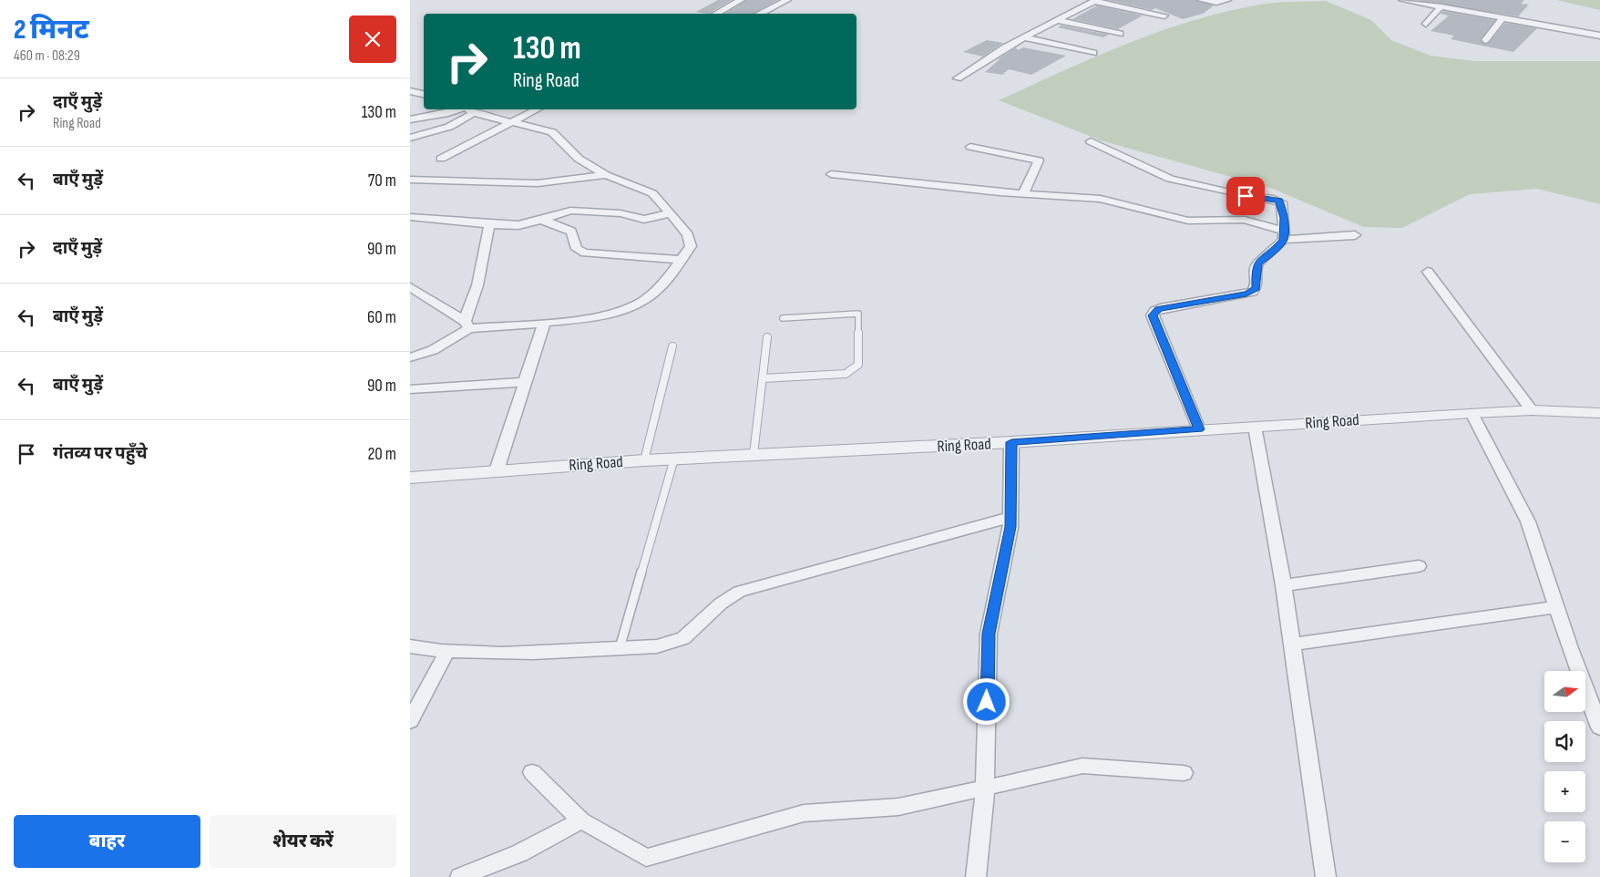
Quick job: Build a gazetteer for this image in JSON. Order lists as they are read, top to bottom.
{
  "streets": {
    "street": ["Ring Road"]
  },
  "north": "right",
  "page": {
    "heading": ["2 मिनट", "460 m · 08:29"],
    "turn": ["130 m", "Ring Road"],
    "list": [
      {
        "name": "दाएँ मुड़ें",
        "note": "Ring Road",
        "value": "130 m"
      },
      {
        "name": "बाएँ मुड़ें",
        "value": "70 m"
      },
      {
        "name": "दाएँ मुड़ें",
        "value": "90 m"
      },
      {
        "name": "बाएँ मुड़ें",
        "value": "60 m"
      },
      {
        "name": "बाएँ मुड़ें",
        "value": "90 m"
      },
      {
        "name": "गंतव्य पर पहुँचे",
        "value": "20 m"
      }
    ],
    "map_buttons": ["+", "−"],
    "buttons": ["बाहर", "शेयर करें"]
  }
}
